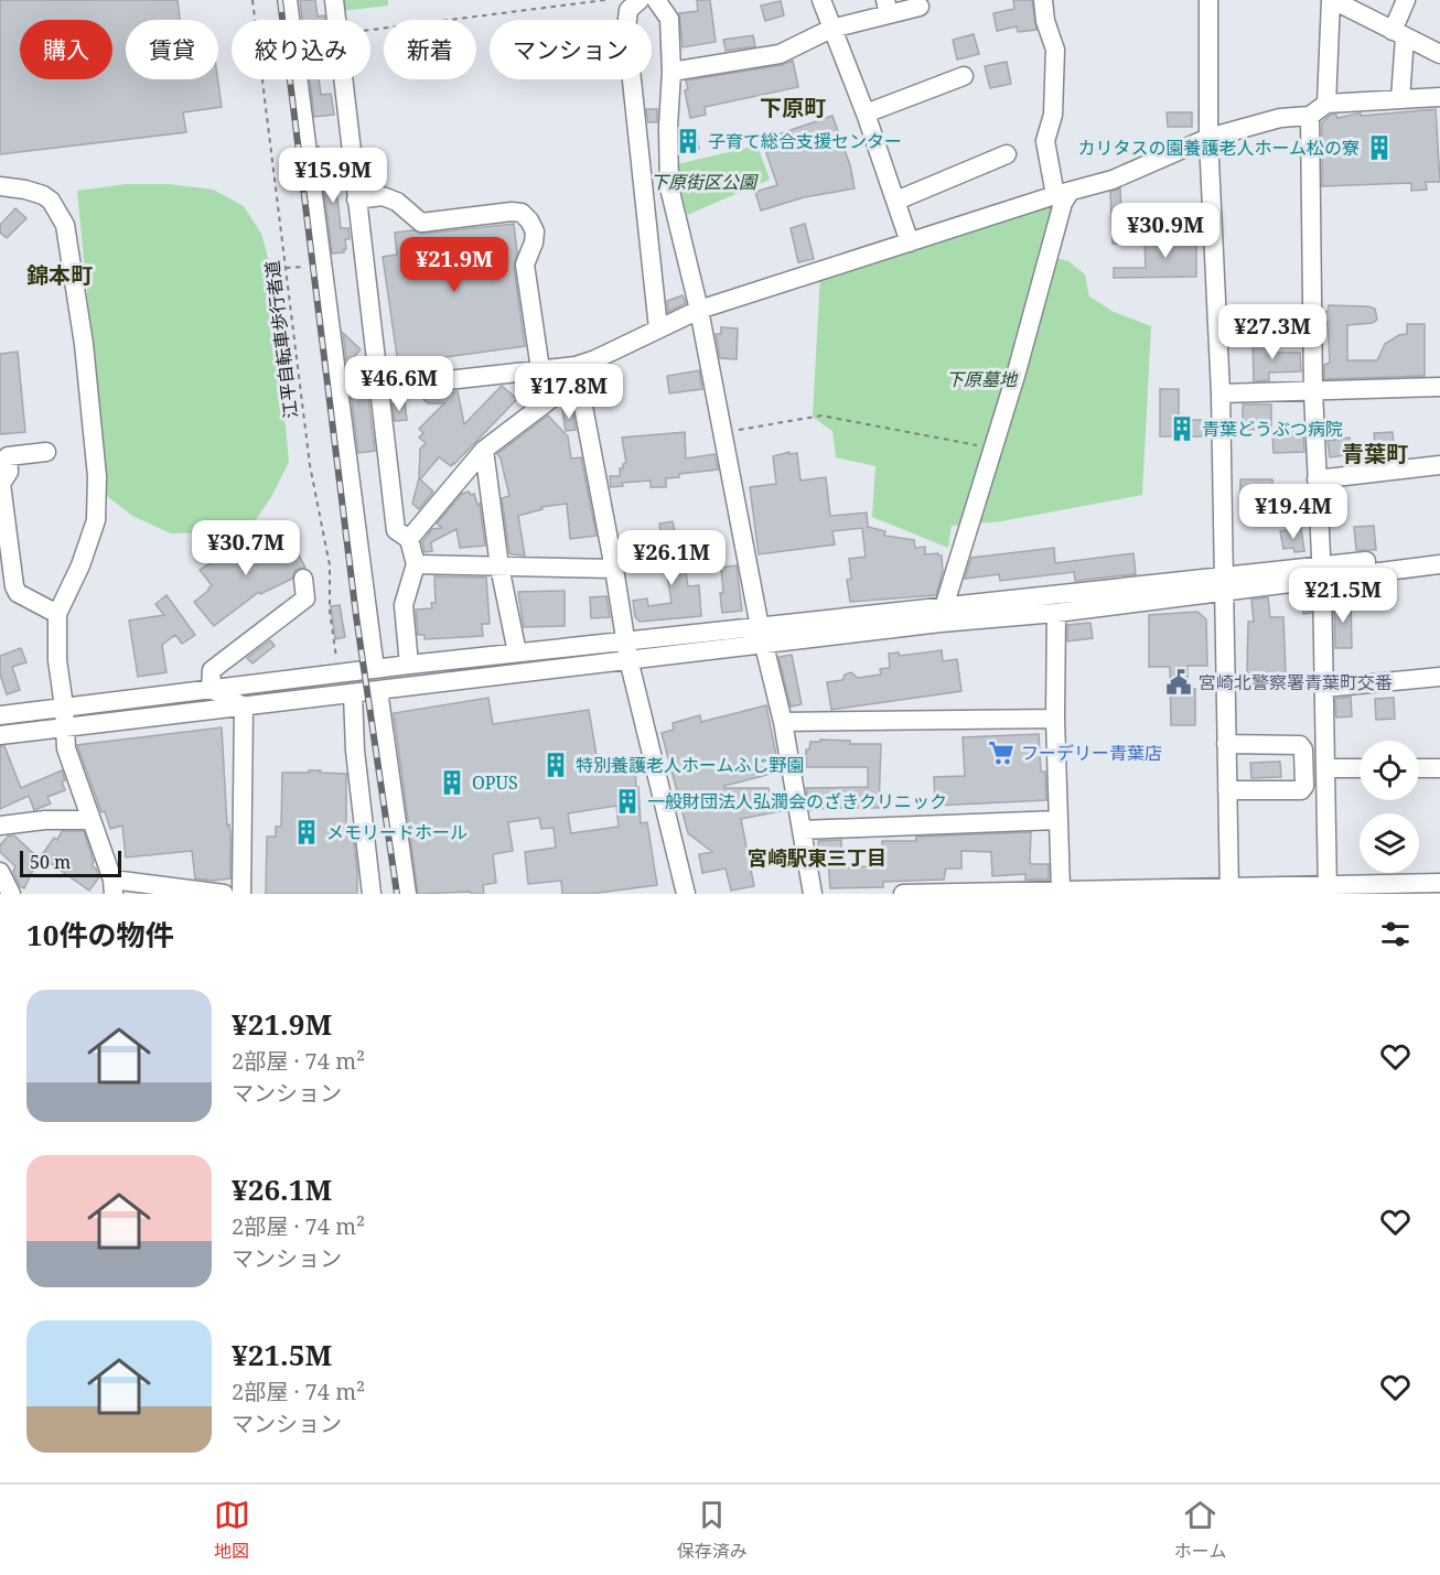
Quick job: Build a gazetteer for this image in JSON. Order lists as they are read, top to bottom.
{
  "streets": {
    "path": ["江平自転車歩行者道"]
  },
  "districts": [
    "下原町",
    "錦本町",
    "青葉町",
    "宮崎駅東三丁目"
  ],
  "parks": ["下原街区公園", "下原墓地"],
  "places": {
    "building": [
      "子育て総合支援センター",
      "カリタスの園養護老人ホーム松の寮",
      "青葉どうぶつ病院",
      "特別養護老人ホームふじ野園",
      "OPUS",
      "一般財団法人弘潤会のざきクリニック",
      "メモリードホール"
    ],
    "public building": ["宮崎北警察署青葉町交番"],
    "supermarket": ["フーデリー青葉店"]
  },
  "scale_bar": "50 m",
  "page": {
    "chip": [
      "購入",
      "賃貸",
      "絞り込み",
      "新着",
      "マンション"
    ],
    "price": [
      "¥15.9M",
      "¥30.9M",
      "¥21.9M",
      "¥27.3M",
      "¥46.6M",
      "¥17.8M",
      "¥19.4M",
      "¥30.7M",
      "¥26.1M",
      "¥21.5M"
    ],
    "scale": "50 m",
    "heading": "10件の物件",
    "list": [
      {
        "name": "¥21.9M",
        "note": "2部屋 · 74 m² · マンション"
      },
      {
        "name": "¥26.1M",
        "note": "2部屋 · 74 m² · マンション"
      },
      {
        "name": "¥21.5M",
        "note": "2部屋 · 74 m² · マンション"
      }
    ],
    "tabs": ["地図", "保存済み", "ホーム"]
  }
}
